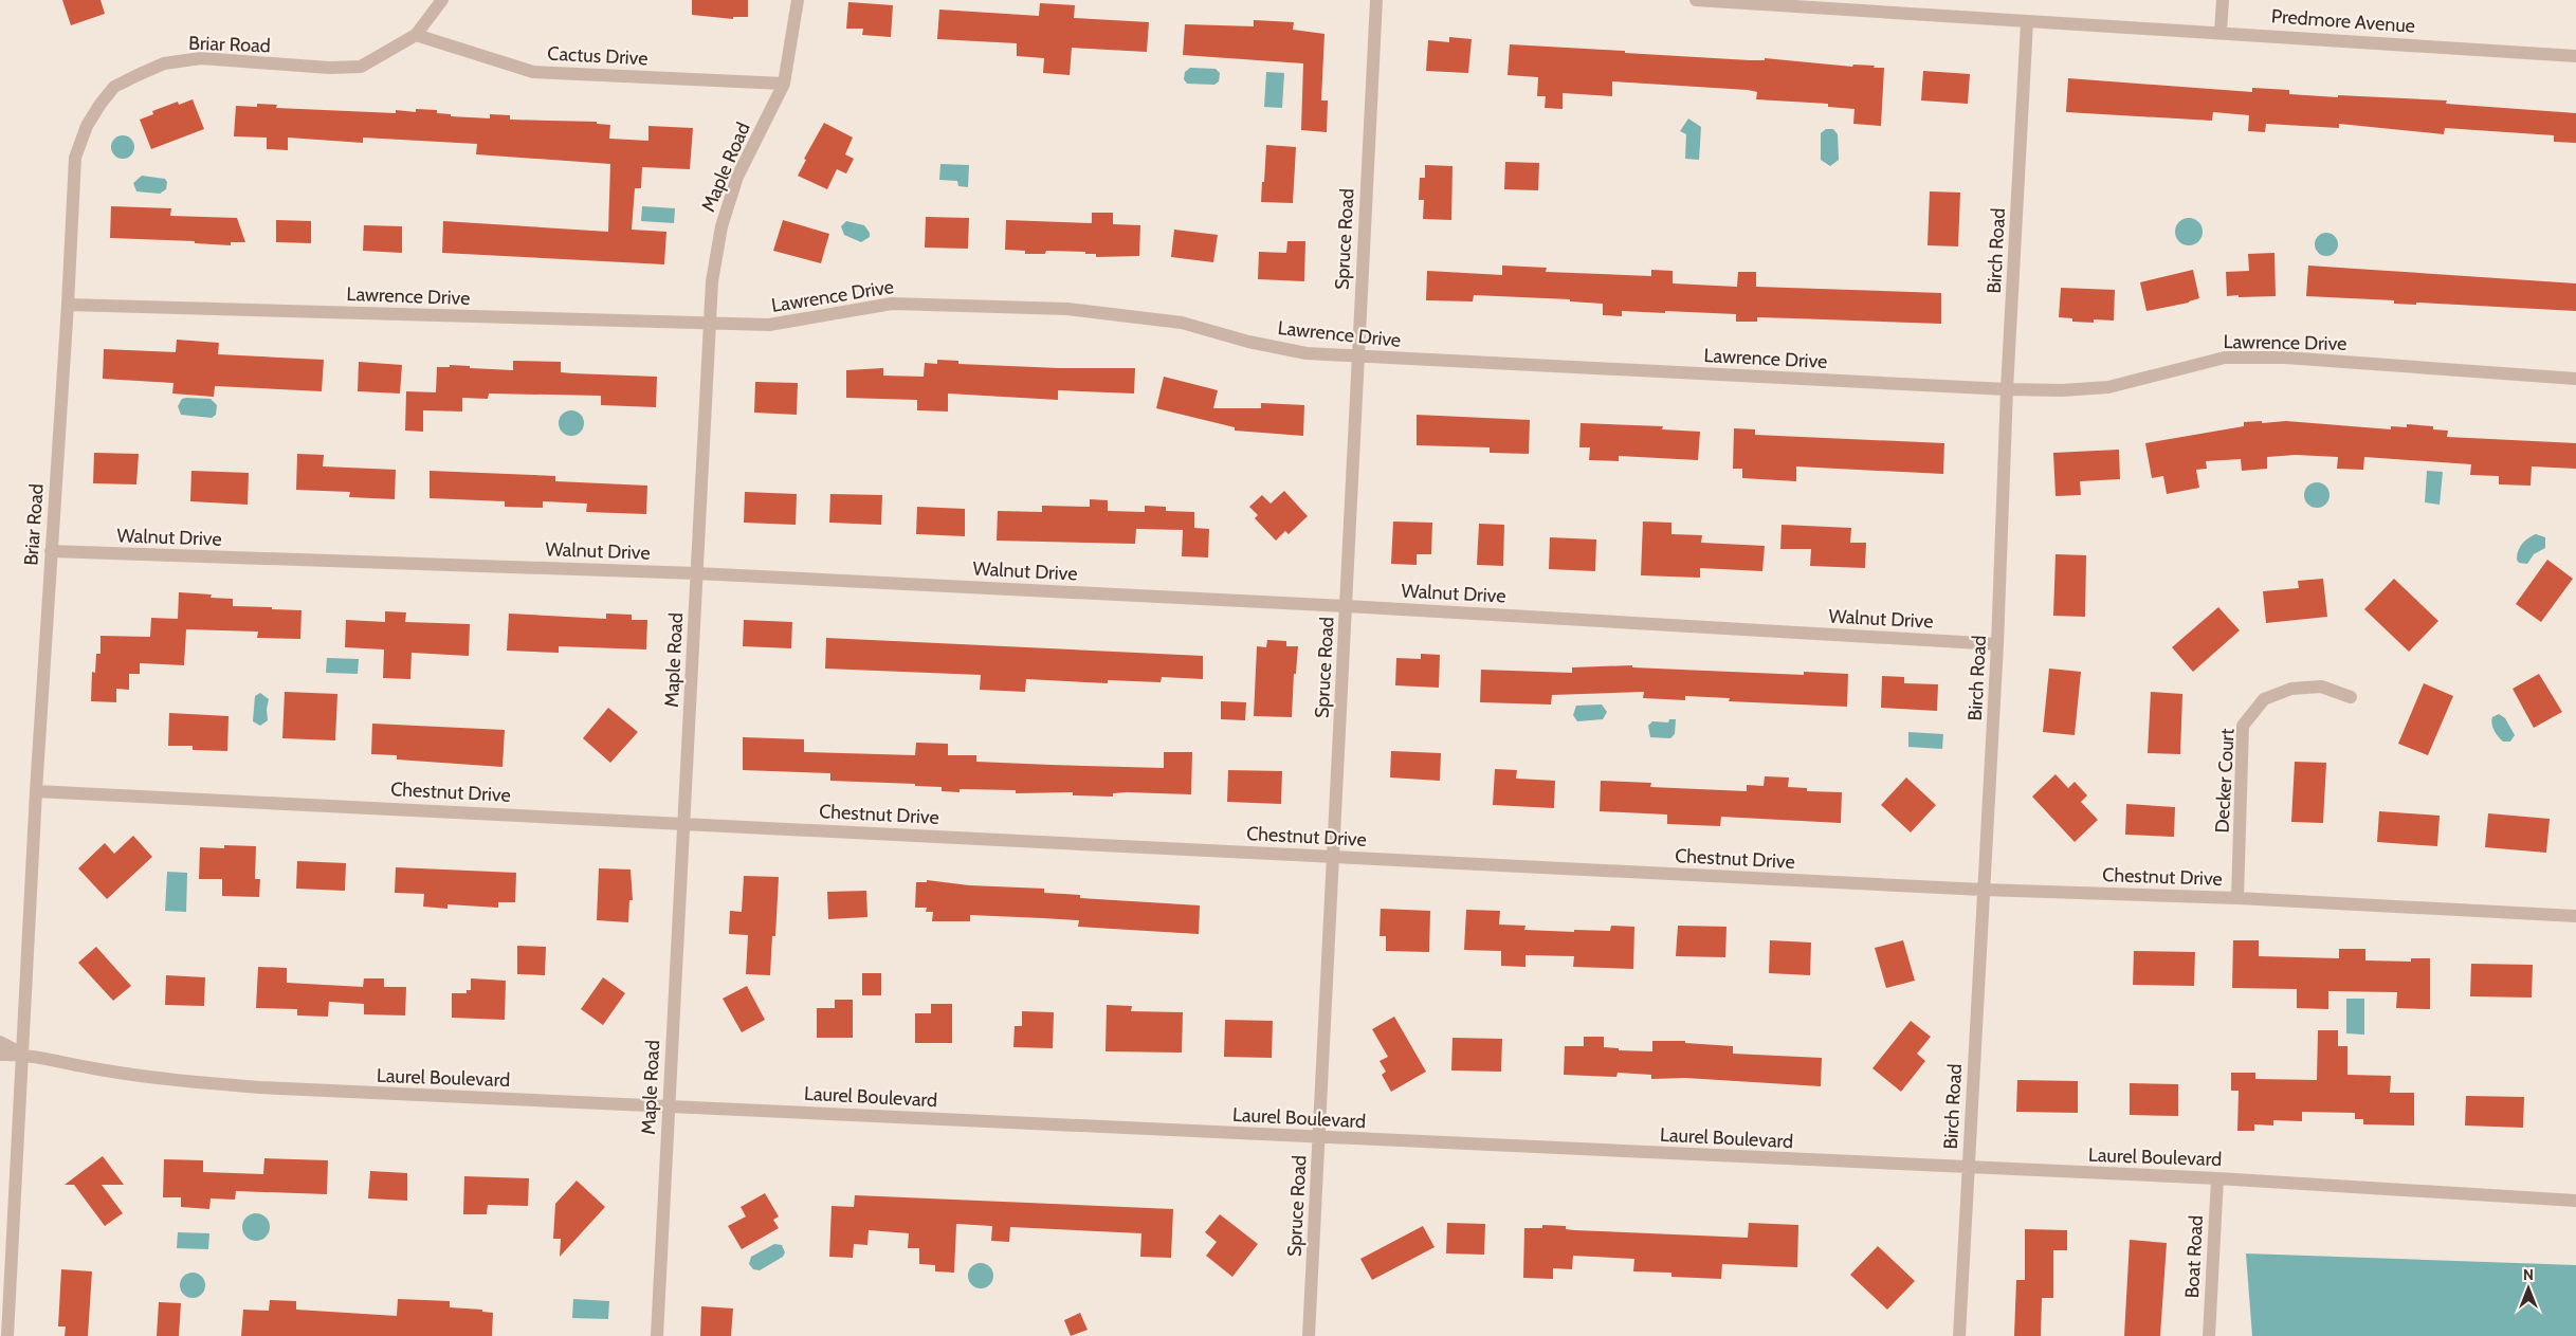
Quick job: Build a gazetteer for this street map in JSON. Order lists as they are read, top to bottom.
{
  "streets": {
    "street": [
      "Predmore Avenue",
      "Briar Road",
      "Cactus Drive",
      "Maple Road",
      "Spruce Road",
      "Birch Road",
      "Lawrence Drive",
      "Walnut Drive",
      "Decker Court",
      "Chestnut Drive",
      "Laurel Boulevard",
      "Boat Road"
    ]
  },
  "crossings": [
    ["Predmore Avenue", "Birch Road"],
    ["Briar Road", "Cactus Drive"],
    ["Briar Road", "Lawrence Drive"],
    ["Briar Road", "Walnut Drive"],
    ["Briar Road", "Chestnut Drive"],
    ["Briar Road", "Laurel Boulevard"],
    ["Cactus Drive", "Maple Road"],
    ["Maple Road", "Lawrence Drive"],
    ["Maple Road", "Walnut Drive"],
    ["Maple Road", "Chestnut Drive"],
    ["Maple Road", "Laurel Boulevard"],
    ["Spruce Road", "Lawrence Drive"],
    ["Spruce Road", "Walnut Drive"],
    ["Spruce Road", "Chestnut Drive"],
    ["Spruce Road", "Laurel Boulevard"],
    ["Birch Road", "Lawrence Drive"],
    ["Birch Road", "Walnut Drive"],
    ["Birch Road", "Chestnut Drive"],
    ["Birch Road", "Laurel Boulevard"],
    ["Decker Court", "Chestnut Drive"],
    ["Laurel Boulevard", "Boat Road"]
  ],
  "north": "top"
}
